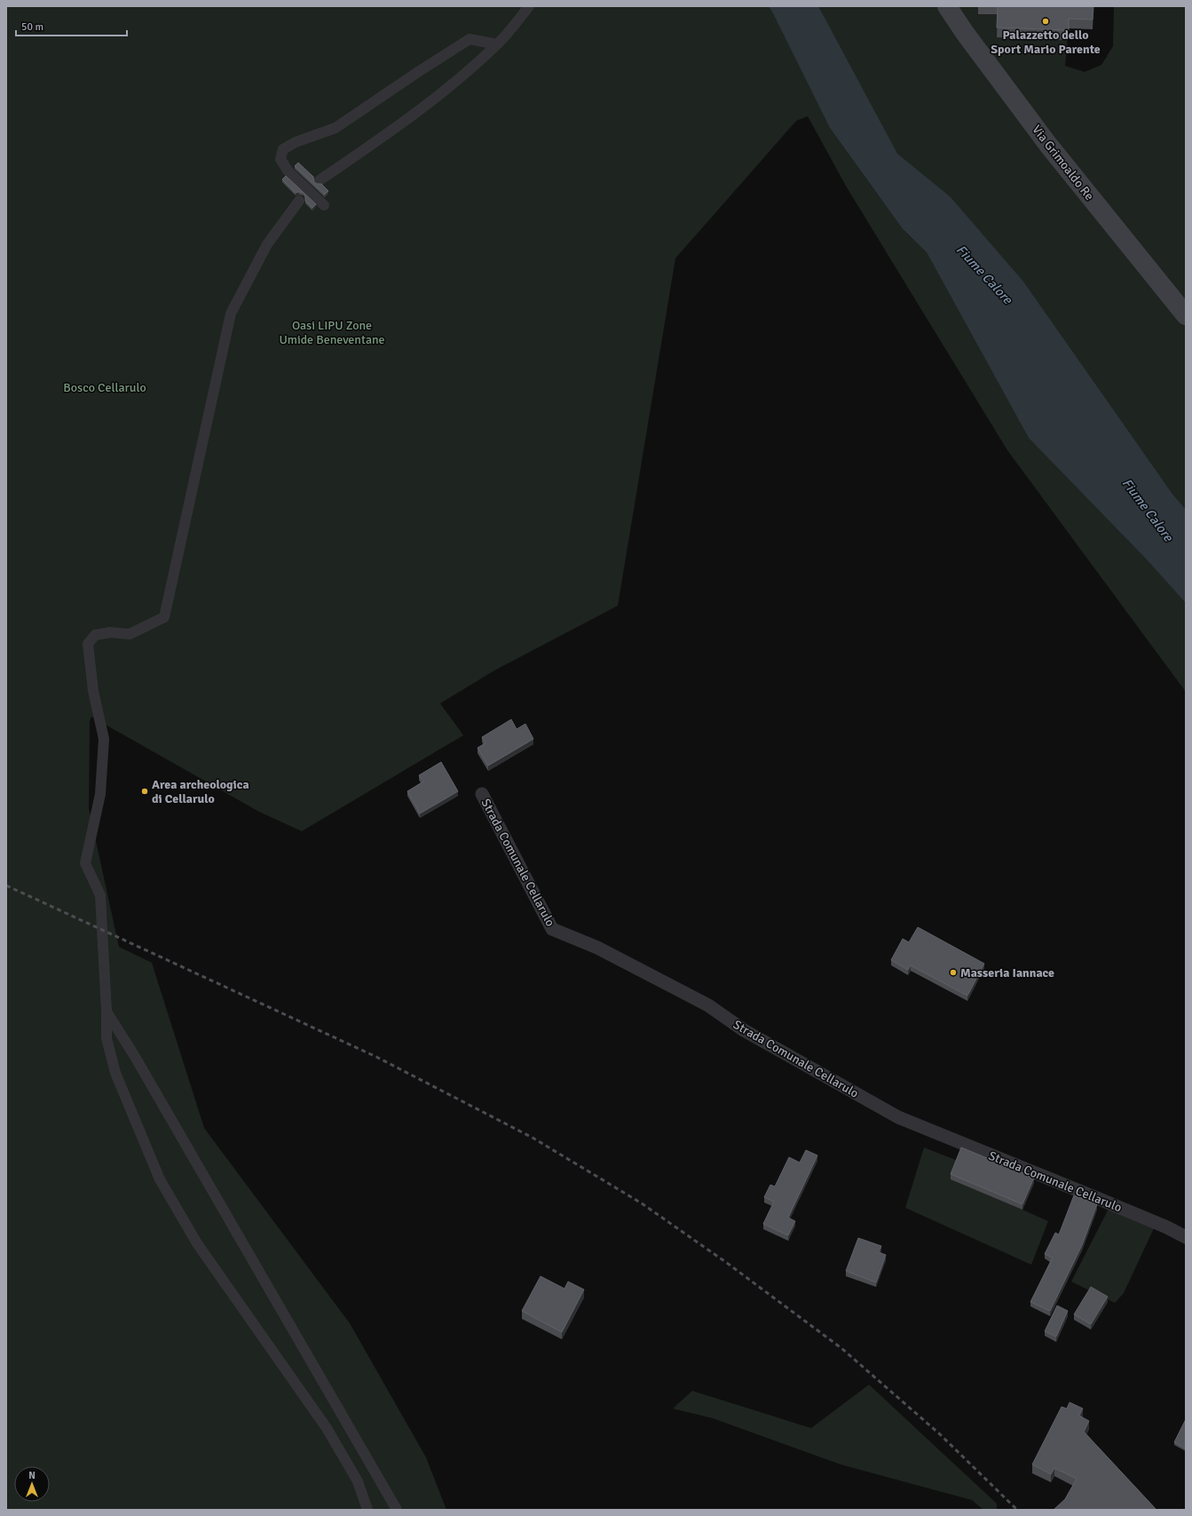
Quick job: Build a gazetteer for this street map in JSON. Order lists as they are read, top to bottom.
{
  "streets": {
    "main road": ["Via Grimoaldo Re"],
    "street": ["Strada Comunale Cellarulo"]
  },
  "water": ["Fiume Calore"],
  "parks": ["Oasi LIPU Zone Umide Beneventane", "Bosco Cellarulo"],
  "places": ["Palazzetto dello Sport Mario Parente", "Area archeologica di Cellarulo", "Masseria Iannace"],
  "scale_bar": "50 m",
  "north": "top"
}
